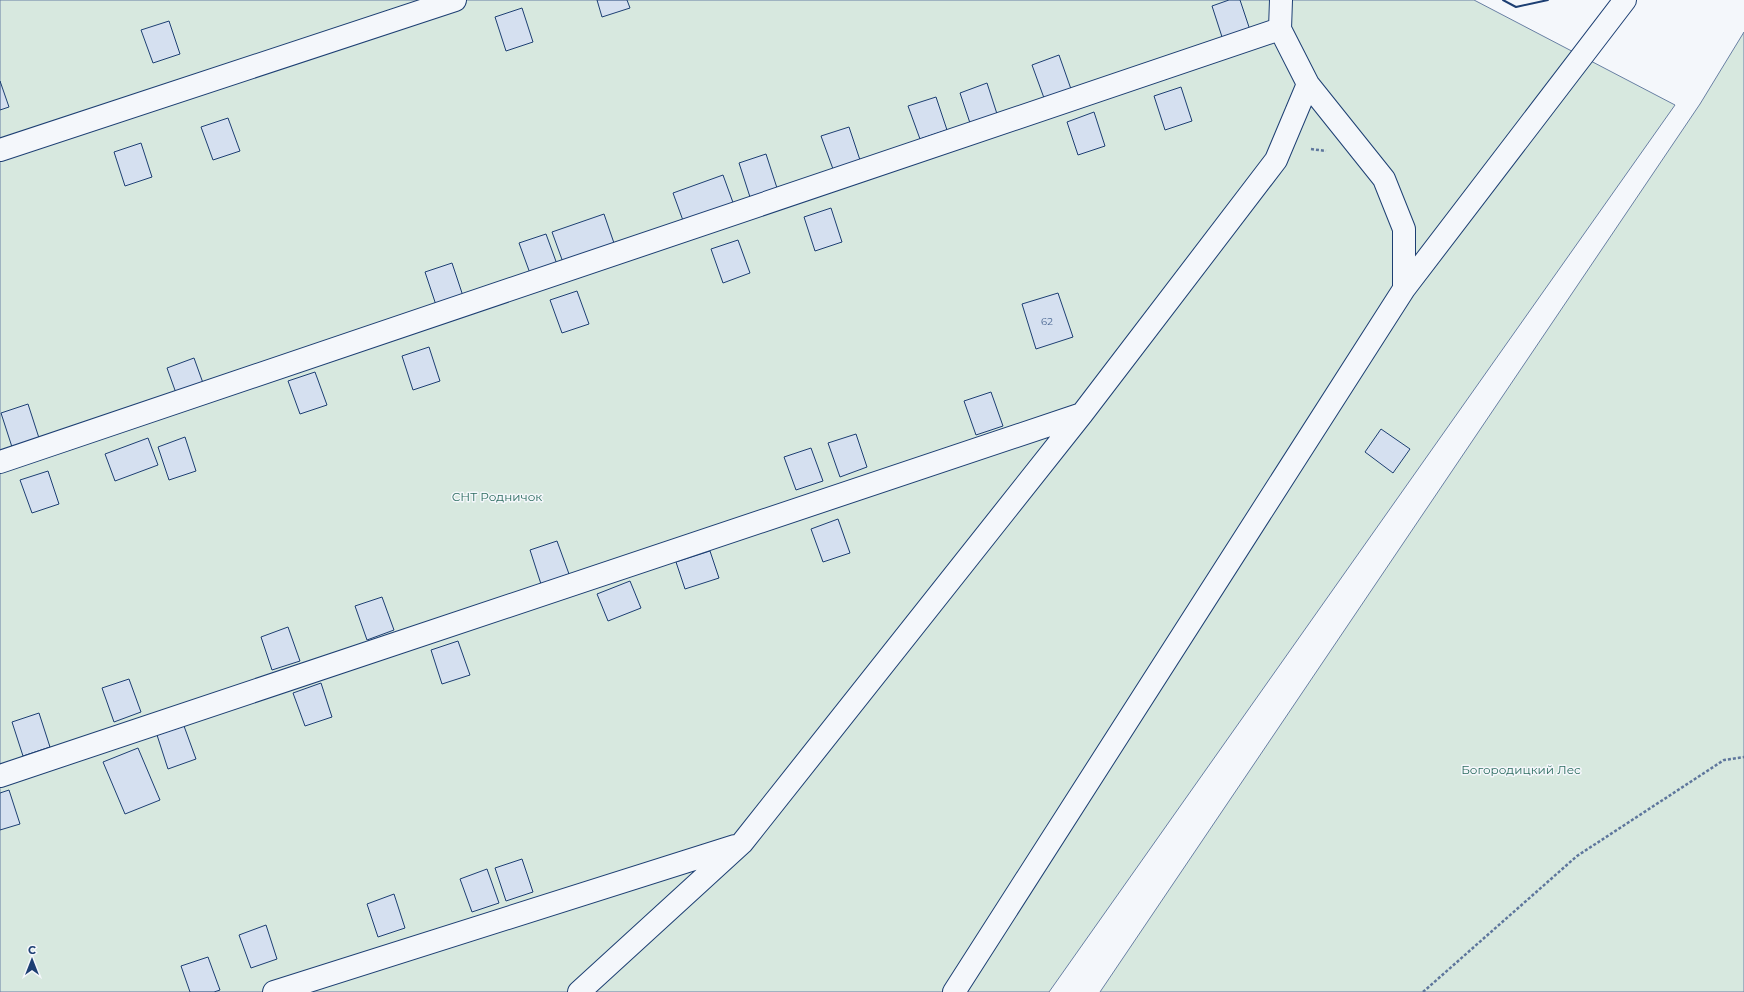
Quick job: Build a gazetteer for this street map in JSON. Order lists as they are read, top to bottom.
{
  "parks": ["СНТ Родничок", "Богородицкий Лес"],
  "house_numbers": ["62"],
  "north": "top"
}
